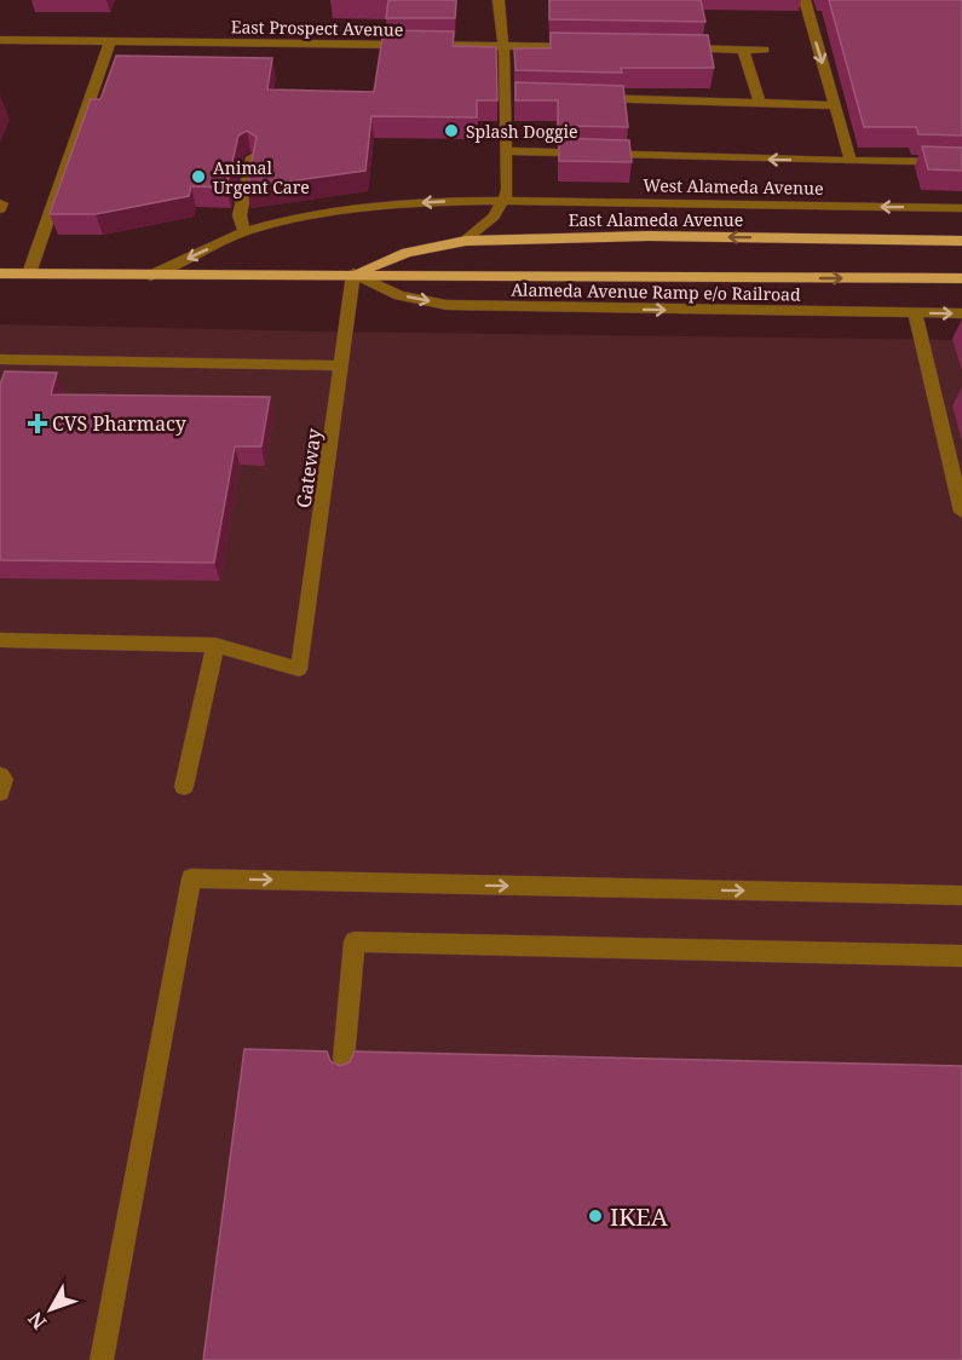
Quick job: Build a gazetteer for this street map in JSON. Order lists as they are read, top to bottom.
{
  "streets": {
    "main road": ["East Alameda Avenue"],
    "street": [
      "East Prospect Avenue",
      "West Alameda Avenue",
      "Alameda Avenue Ramp e/o Railroad",
      "Gateway"
    ]
  },
  "crossings": [
    ["West Alameda Avenue", "East Alameda Avenue"],
    ["East Alameda Avenue", "Alameda Avenue Ramp e/o Railroad"],
    ["East Alameda Avenue", "Gateway"],
    ["Alameda Avenue Ramp e/o Railroad", "Gateway"]
  ],
  "places": {
    "other": ["Splash Doggie", "Animal Urgent Care", "IKEA"],
    "health": ["CVS Pharmacy"]
  },
  "north": "bottom left"
}
